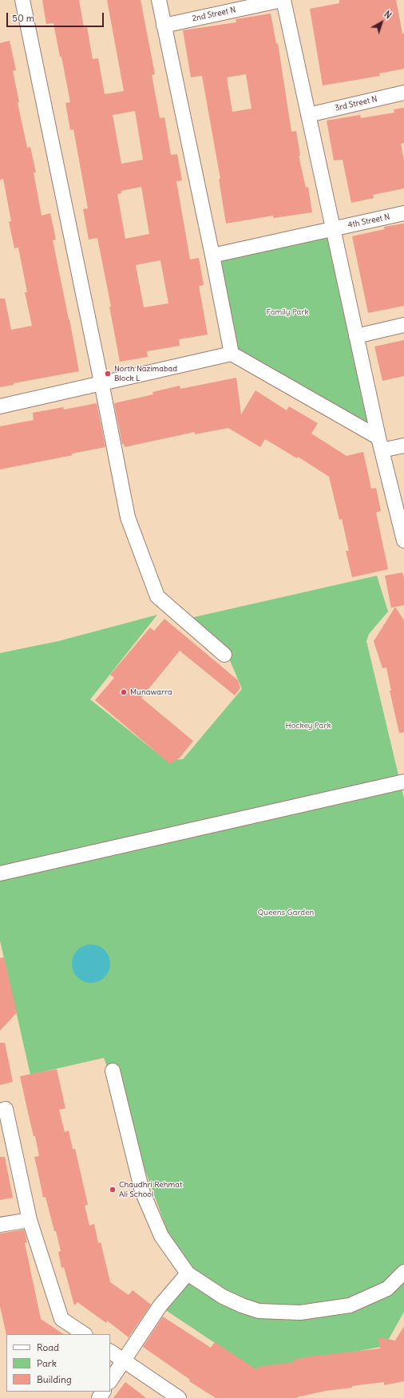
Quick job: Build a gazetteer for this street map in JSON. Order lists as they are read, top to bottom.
{
  "streets": {
    "street": ["2nd Street N", "3rd Street N", "4th Street N"]
  },
  "parks": ["Family Park", "Hockey Park", "Queens Garden"],
  "places": ["North Nazimabad Block L", "Munawarra", "Chaudhri Rehmat Ali School"],
  "legend": ["Road", "Park", "Building"],
  "scale_bar": "50 m",
  "north": "top right"
}
